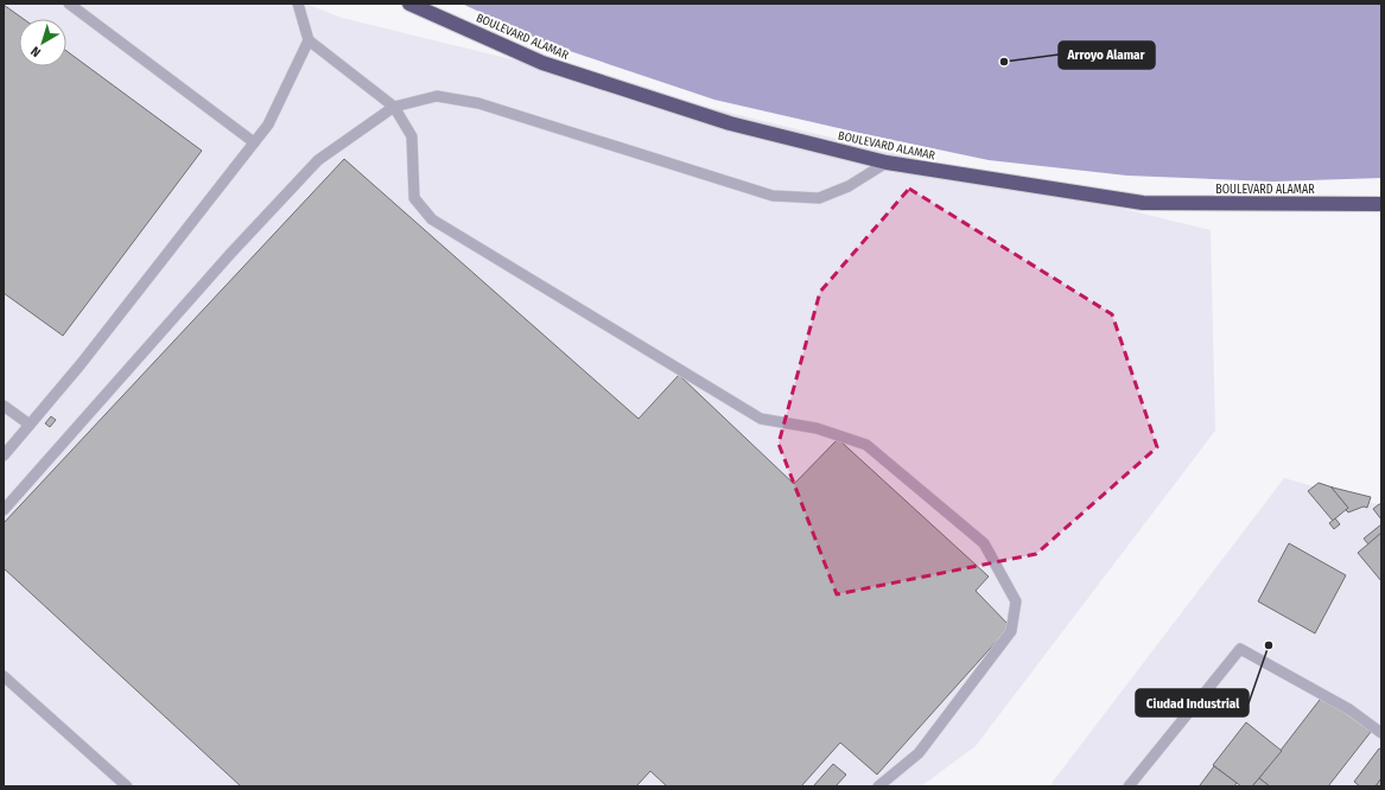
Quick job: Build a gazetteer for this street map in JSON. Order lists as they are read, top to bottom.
{
  "streets": {
    "highway": ["BOULEVARD ALAMAR"]
  },
  "places": ["Arroyo Alamar", "Ciudad Industrial"],
  "north": "bottom left"
}
